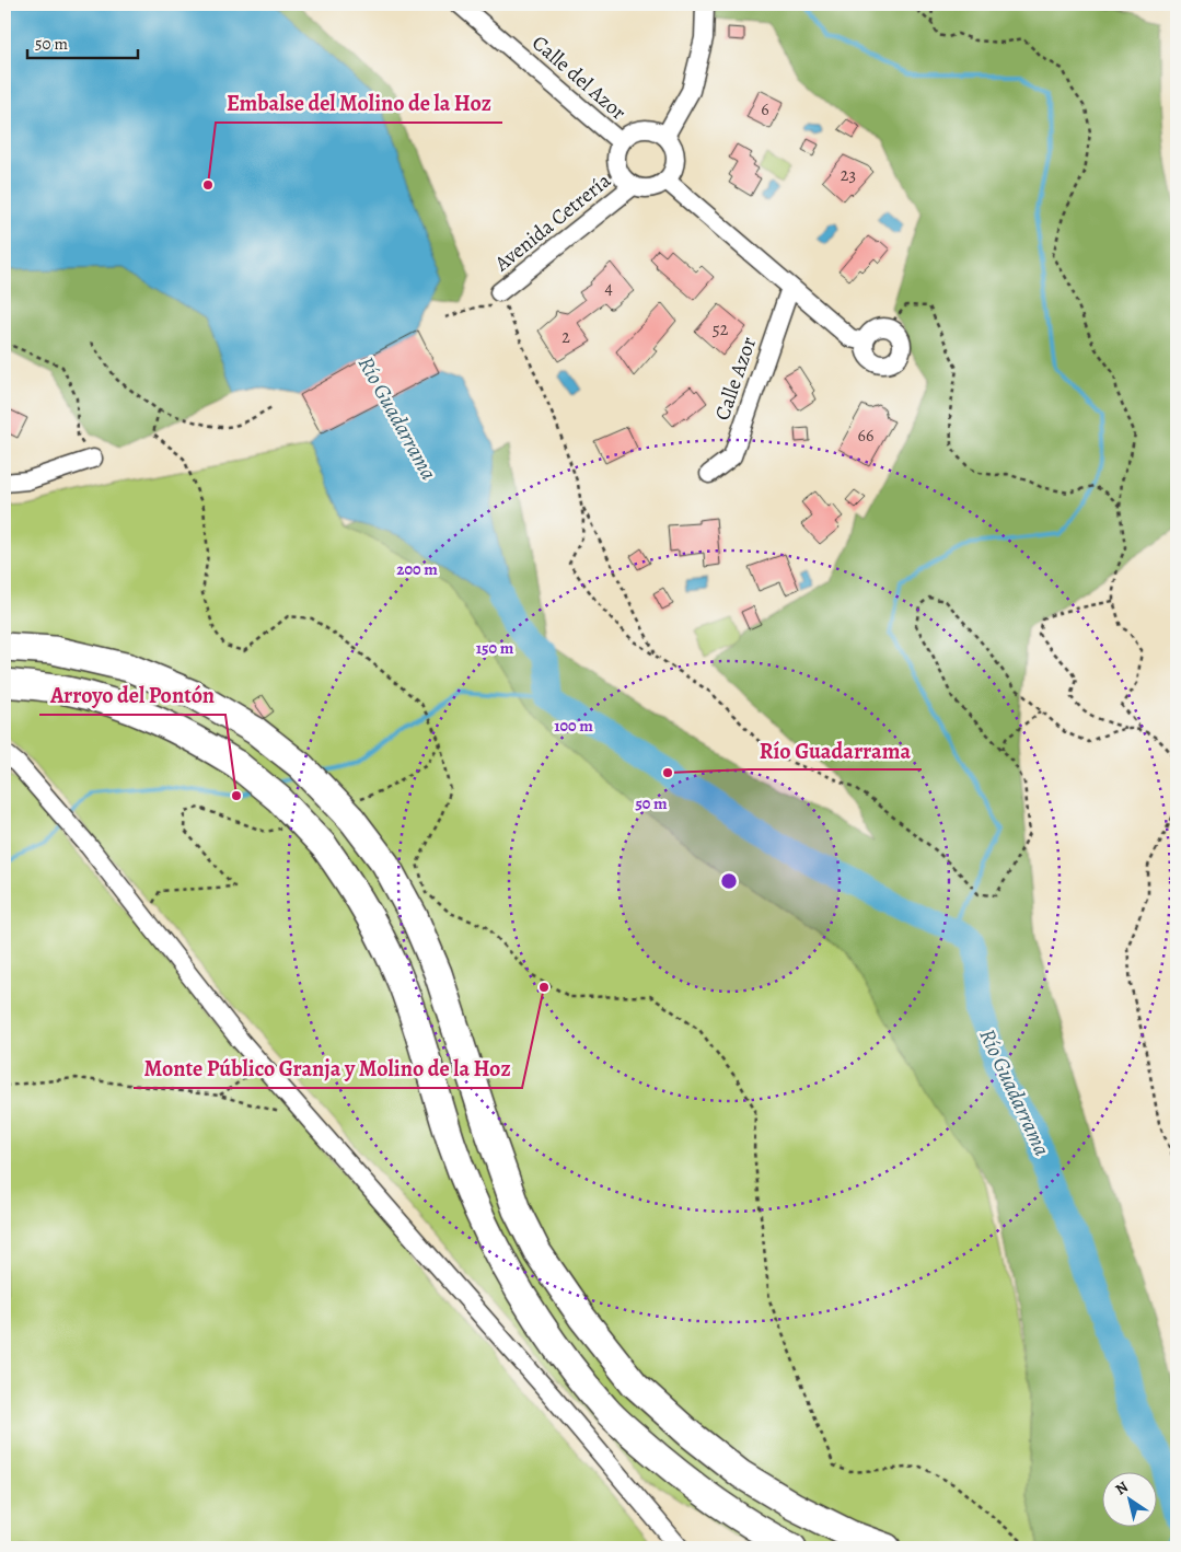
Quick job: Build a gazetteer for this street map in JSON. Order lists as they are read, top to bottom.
{
  "streets": {
    "street": ["Calle del Azor", "Avenida Cetrería", "Calle Azor"]
  },
  "crossings": [
    ["Calle del Azor", "Avenida Cetrería"]
  ],
  "water": ["Río Guadarrama"],
  "places": [
    "Embalse del Molino de la Hoz",
    "Río Guadarrama",
    "Arroyo del Pontón",
    "Monte Público Granja y Molino de la Hoz"
  ],
  "house_numbers": [
    "6",
    "23",
    "4",
    "52",
    "2",
    "66"
  ],
  "scale_bar": "50 m",
  "north": "top left",
  "rings": [
    "200 m",
    "150 m",
    "100 m",
    "50 m"
  ]
}
